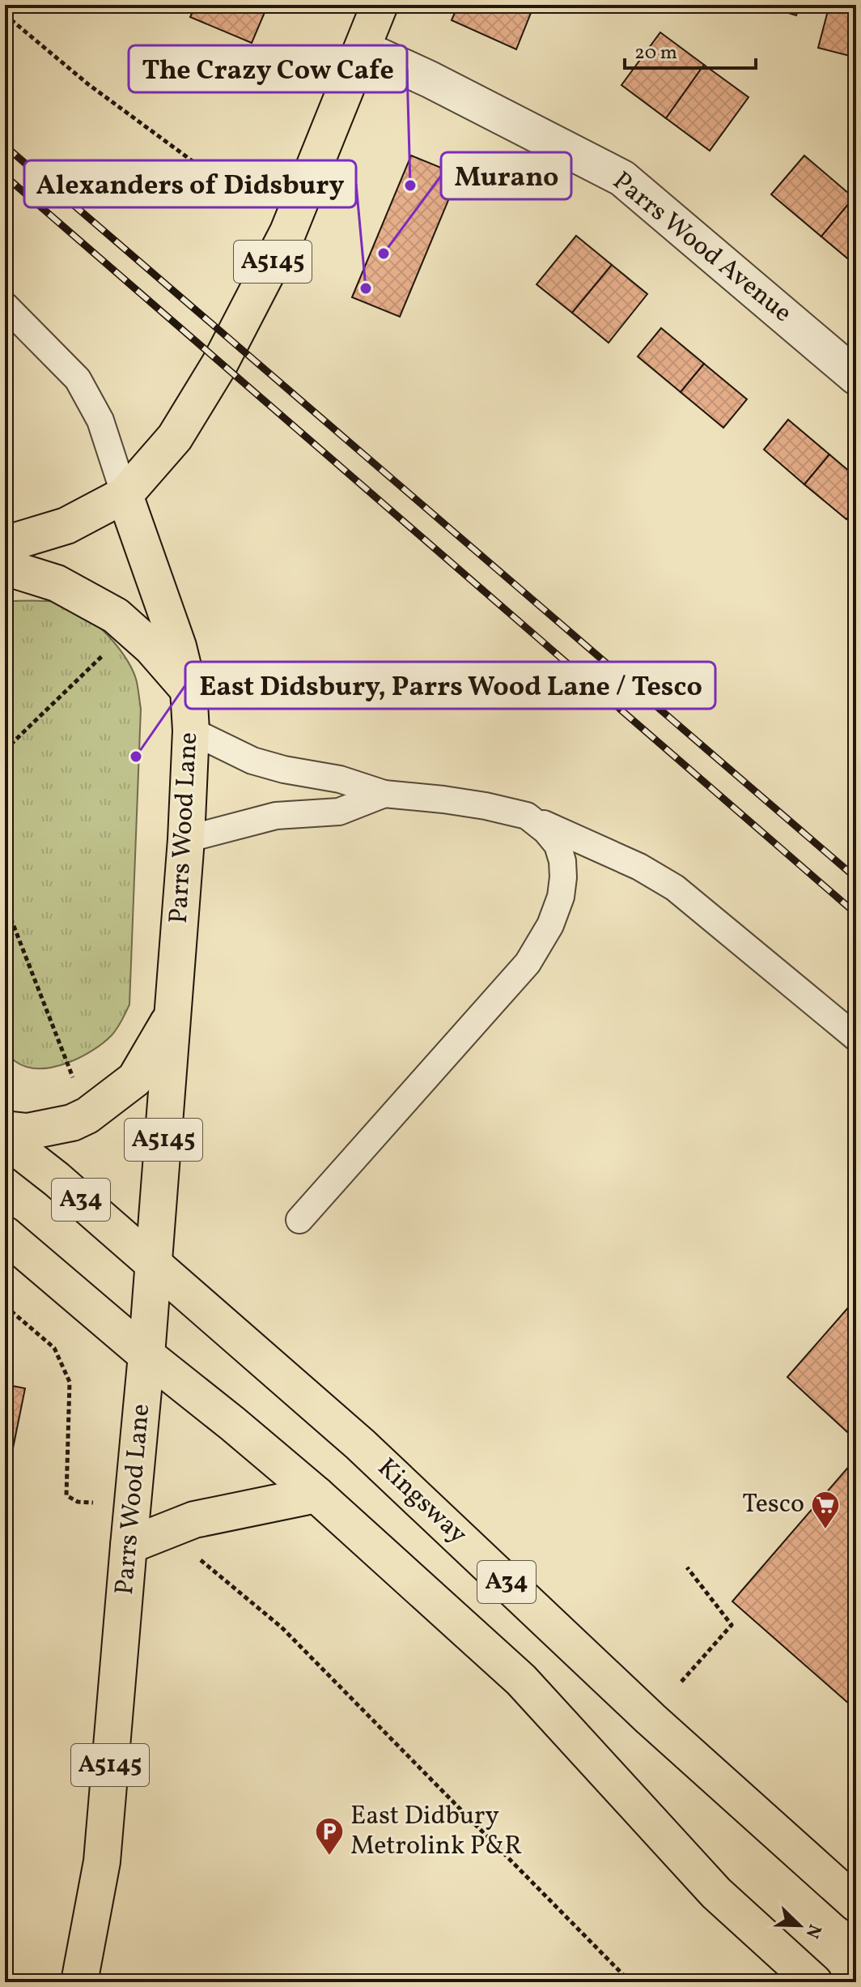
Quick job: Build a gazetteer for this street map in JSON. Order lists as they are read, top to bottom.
{
  "streets": {
    "main road": [
      "A5145",
      "Parrs Wood Lane",
      "A34",
      "Kingsway"
    ],
    "street": ["Parrs Wood Avenue"]
  },
  "crossings": [
    ["Parrs Wood Avenue", "A5145"],
    ["A5145", "Parrs Wood Lane"],
    ["Parrs Wood Lane", "A34"],
    ["Parrs Wood Lane", "Kingsway"]
  ],
  "places": {
    "other": [
      "The Crazy Cow Cafe",
      "Murano",
      "Alexanders of Didsbury",
      "East Didsbury, Parrs Wood Lane / Tesco"
    ],
    "supermarket": ["Tesco"],
    "parking": ["East Didbury Metrolink P&R"]
  },
  "scale_bar": "20 m",
  "north": "bottom right"
}
